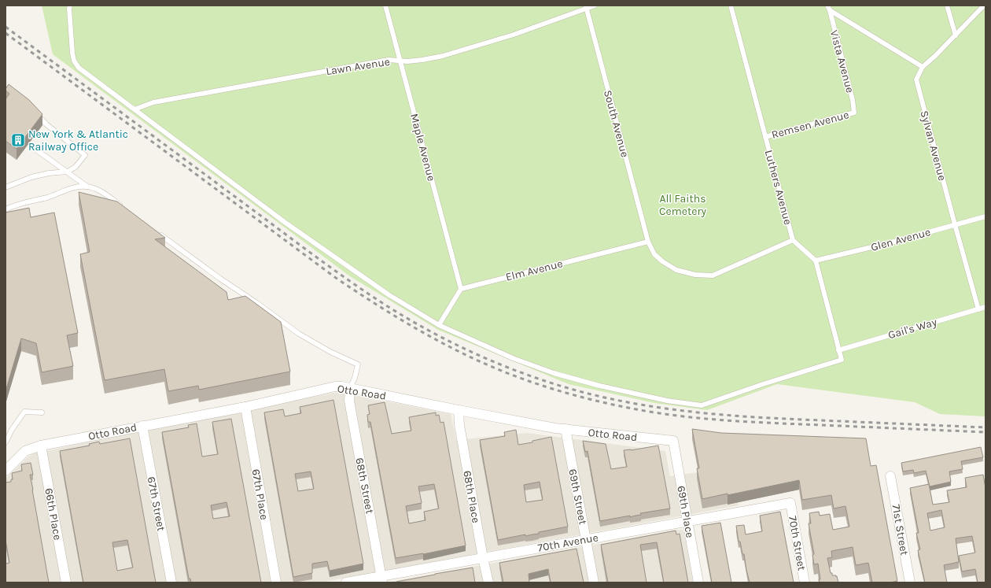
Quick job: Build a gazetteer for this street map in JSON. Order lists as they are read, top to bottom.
{
  "streets": {
    "street": [
      "Otto Road",
      "68th Street",
      "67th Place",
      "68th Place",
      "69th Street",
      "67th Street",
      "69th Place",
      "66th Place",
      "71st Street",
      "70th Avenue",
      "70th Street"
    ],
    "lane": [
      "Vista Avenue",
      "Lawn Avenue",
      "South Avenue",
      "Remsen Avenue",
      "Sylvan Avenue",
      "Maple Avenue",
      "Luthers Avenue",
      "Glen Avenue",
      "Elm Avenue",
      "Gail's Way"
    ]
  },
  "crossings": [
    ["Vista Avenue", "Remsen Avenue"],
    ["Lawn Avenue", "South Avenue"],
    ["Lawn Avenue", "Maple Avenue"],
    ["South Avenue", "Luthers Avenue"],
    ["South Avenue", "Elm Avenue"],
    ["Remsen Avenue", "Luthers Avenue"],
    ["Sylvan Avenue", "Glen Avenue"],
    ["Sylvan Avenue", "Gail's Way"],
    ["Maple Avenue", "Elm Avenue"],
    ["Luthers Avenue", "Glen Avenue"],
    ["Otto Road", "68th Street"],
    ["Otto Road", "67th Place"],
    ["Otto Road", "68th Place"],
    ["Otto Road", "69th Street"],
    ["Otto Road", "67th Street"],
    ["Otto Road", "69th Place"],
    ["Otto Road", "66th Place"],
    ["68th Street", "70th Avenue"],
    ["68th Place", "70th Avenue"],
    ["69th Street", "70th Avenue"],
    ["69th Place", "70th Avenue"],
    ["70th Avenue", "70th Street"]
  ],
  "parks": ["All Faiths Cemetery"],
  "places": {
    "building": ["New York & Atlantic Railway Office"]
  }
}
